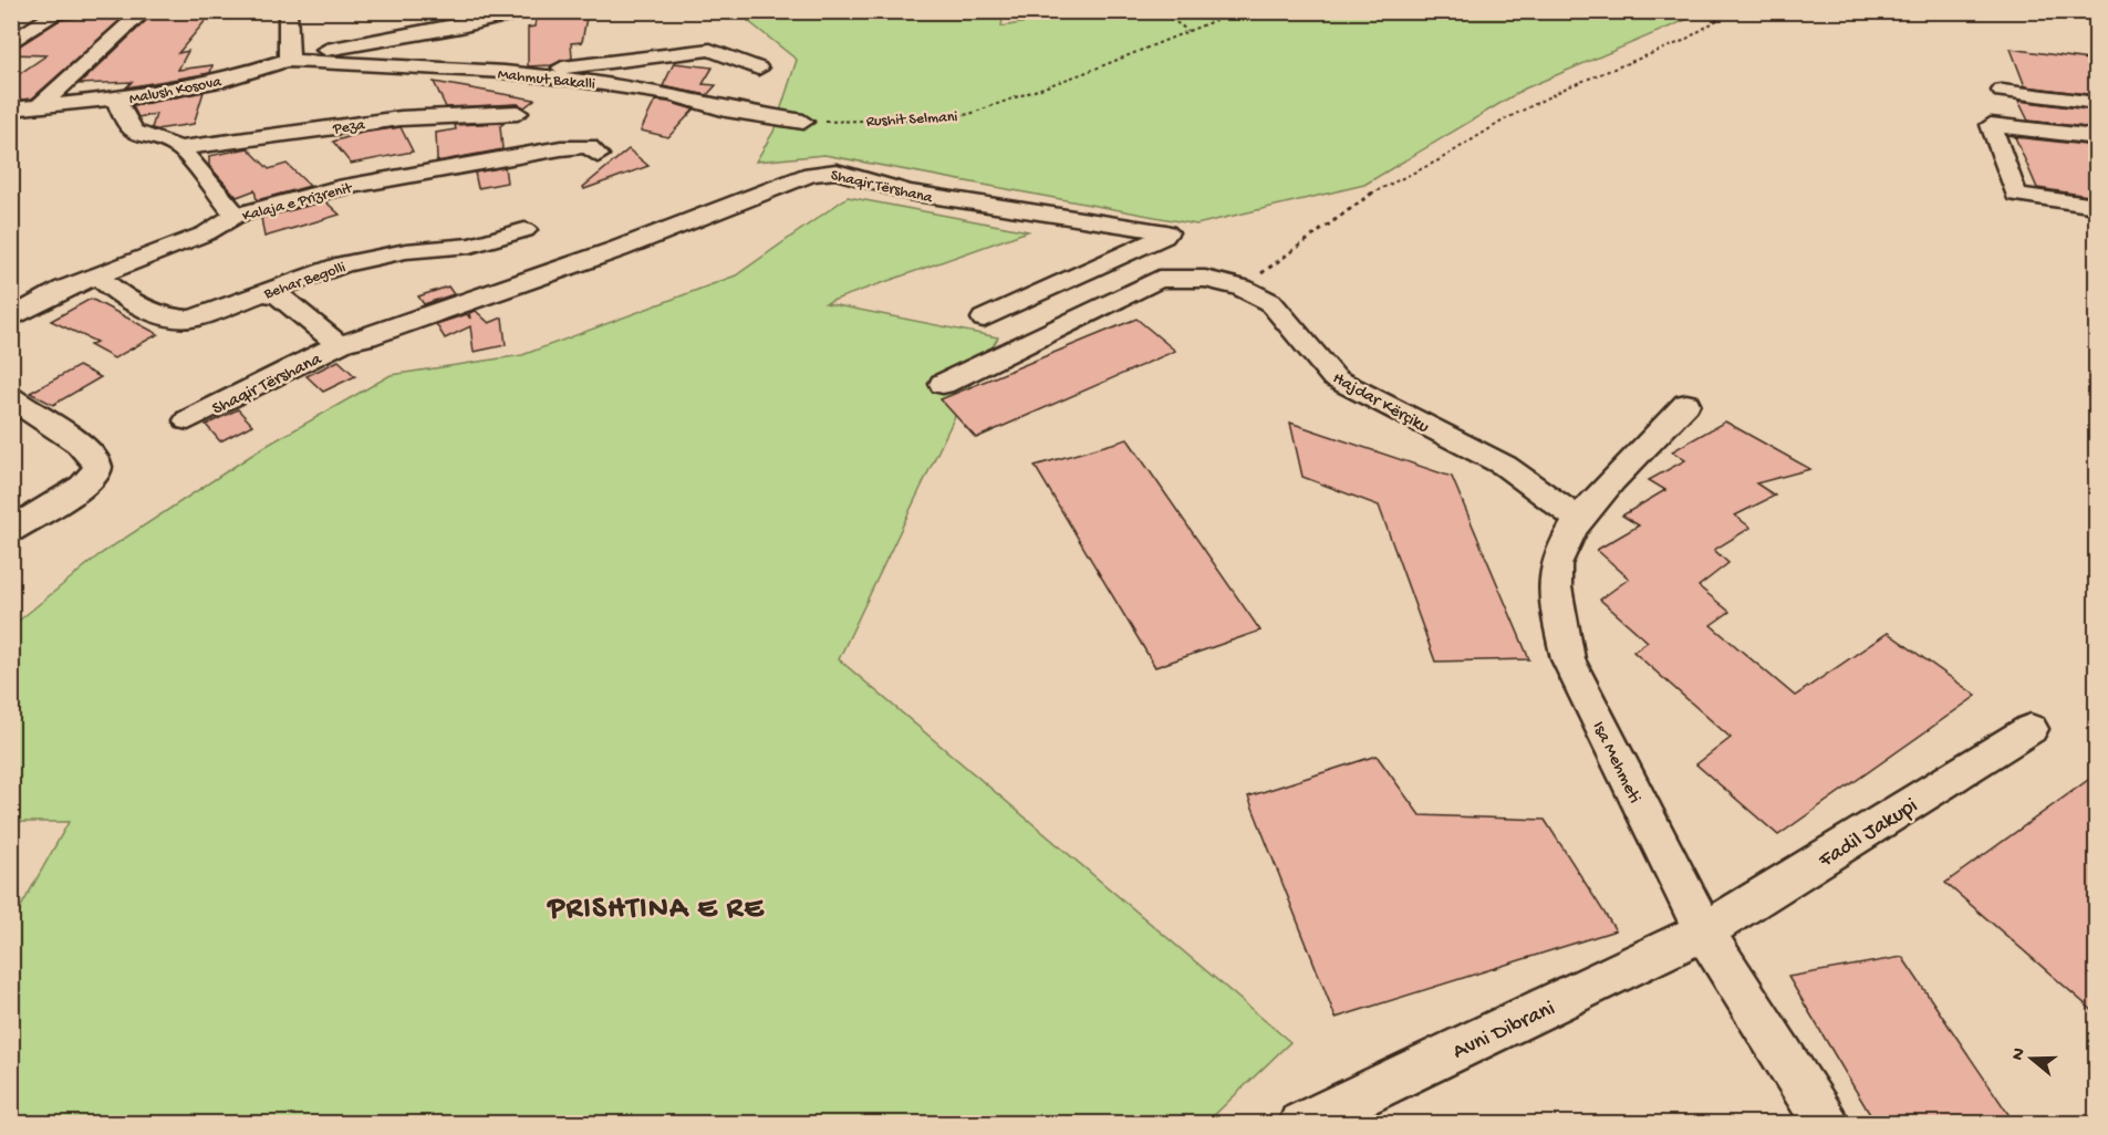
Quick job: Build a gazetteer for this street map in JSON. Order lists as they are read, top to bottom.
{
  "streets": {
    "street": [
      "Mahmut Bakalli",
      "Malush Kosova",
      "Peza",
      "Shaqir Tërshana",
      "Kalaja e Prizrenit",
      "Behar Begolli",
      "Hajdar Kërçiku",
      "Isa Mehmeti",
      "Fadil Jakupi",
      "Avni Dibrani"
    ],
    "path": ["Rushit Selmani"]
  },
  "crossings": [
    ["Mahmut Bakalli", "Malush Kosova"],
    ["Mahmut Bakalli", "Rushit Selmani"],
    ["Shaqir Tërshana", "Behar Begolli"],
    ["Kalaja e Prizrenit", "Behar Begolli"],
    ["Hajdar Kërçiku", "Isa Mehmeti"],
    ["Isa Mehmeti", "Fadil Jakupi"],
    ["Isa Mehmeti", "Avni Dibrani"],
    ["Fadil Jakupi", "Avni Dibrani"]
  ],
  "districts": ["PRISHTINA E RE"],
  "north": "left"
}
